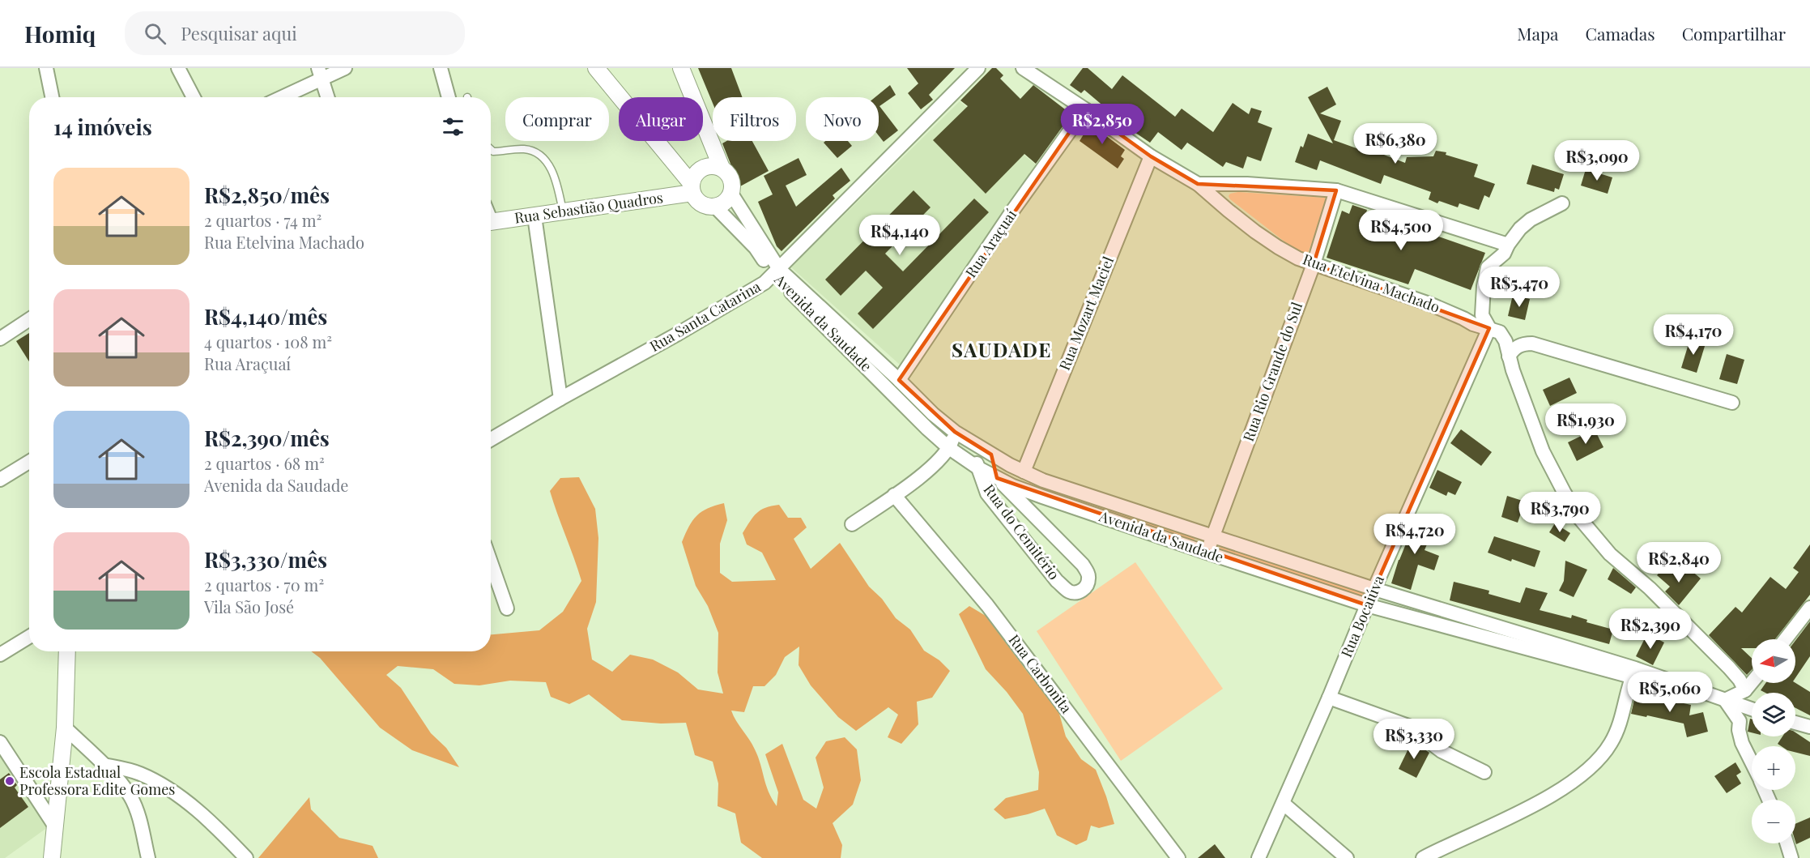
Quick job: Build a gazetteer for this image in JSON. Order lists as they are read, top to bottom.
{
  "streets": {
    "street": [
      "Rua Sebastião Quadros",
      "Rua Araçuaí",
      "Rua Etelvina Machado",
      "Rua Mozart Maciel",
      "Rua Santa Catarina",
      "Avenida da Saudade",
      "Rua Rio Grande do Sul",
      "Rua do Cemitério",
      "Rua Bocaiúva",
      "Rua Carbonita"
    ]
  },
  "crossings": [
    ["Rua Sebastião Quadros", "Avenida da Saudade"],
    ["Rua Araçuaí", "Rua Etelvina Machado"],
    ["Rua Araçuaí", "Avenida da Saudade"],
    ["Rua Etelvina Machado", "Rua Mozart Maciel"],
    ["Rua Etelvina Machado", "Rua Rio Grande do Sul"],
    ["Rua Etelvina Machado", "Rua Bocaiúva"],
    ["Rua Mozart Maciel", "Avenida da Saudade"],
    ["Rua Santa Catarina", "Avenida da Saudade"],
    ["Avenida da Saudade", "Rua Rio Grande do Sul"],
    ["Avenida da Saudade", "Rua do Cemitério"],
    ["Avenida da Saudade", "Rua Bocaiúva"]
  ],
  "districts": ["SAUDADE"],
  "places": ["Escola Estadual Professora Edite Gomes"],
  "north": "left",
  "page": {
    "header": "Homiq",
    "search": "Pesquisar aqui",
    "nav": ["Mapa", "Camadas", "Compartilhar"],
    "chip": [
      "Comprar",
      "Alugar",
      "Filtros",
      "Novo"
    ],
    "heading": "14 imóveis",
    "price": [
      "R$2,850",
      "R$6,380",
      "R$3,090",
      "R$4,500",
      "R$4,140",
      "R$5,470",
      "R$4,170",
      "R$1,930",
      "R$3,790",
      "R$4,720",
      "R$2,840",
      "R$2,390",
      "R$5,060",
      "R$3,330"
    ],
    "list": [
      {
        "name": "R$2,850/mês",
        "note": "2 quartos · 74 m² · Rua Etelvina Machado"
      },
      {
        "name": "R$4,140/mês",
        "note": "4 quartos · 108 m² · Rua Araçuaí"
      },
      {
        "name": "R$2,390/mês",
        "note": "2 quartos · 68 m² · Avenida da Saudade"
      },
      {
        "name": "R$3,330/mês",
        "note": "2 quartos · 70 m² · Vila São José"
      }
    ],
    "map_buttons": ["+", "−"]
  }
}
